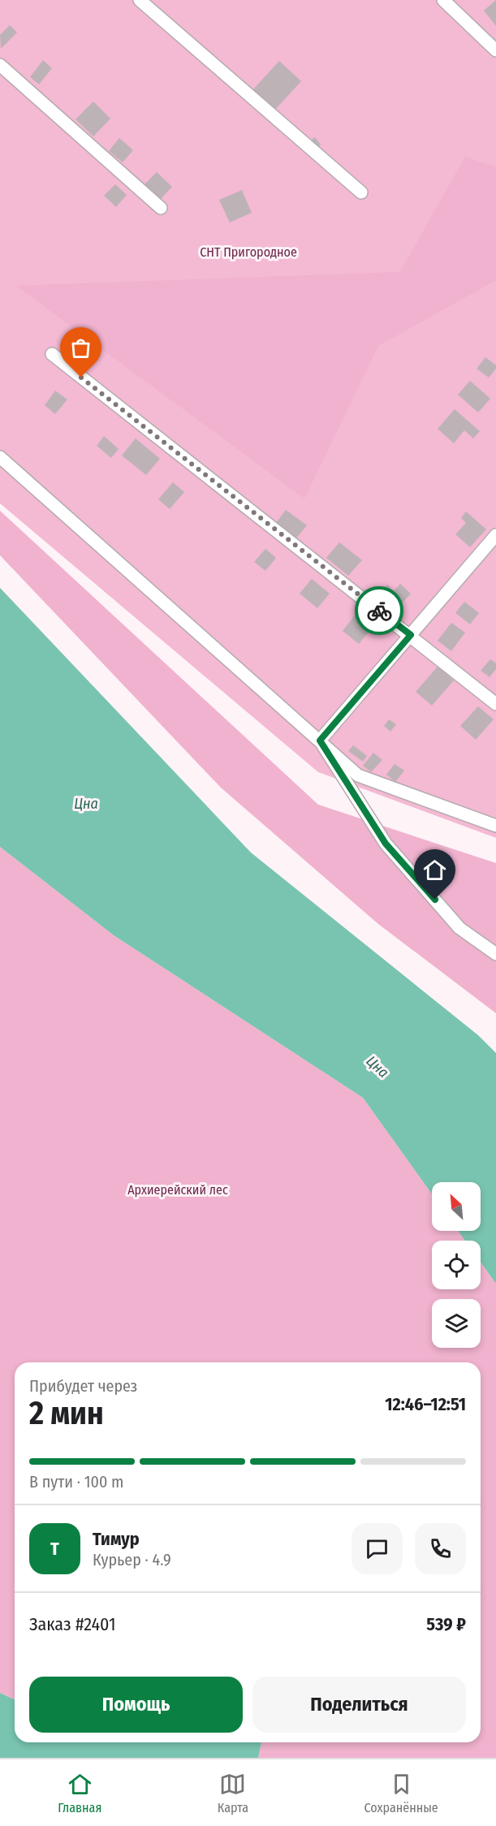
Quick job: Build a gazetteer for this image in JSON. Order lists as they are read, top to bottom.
{
  "water": ["Цна"],
  "parks": ["СНТ Пригородное", "Архиерейский лес"],
  "north": "top left",
  "page": {
    "heading": ["2 мин", "Прибудет через", "12:46–12:51"],
    "panel": [
      "Тимур",
      "Курьер · 4.9",
      "Заказ #2401",
      "539 ₽"
    ],
    "bar": "В пути · 100 m",
    "round": "Т",
    "buttons": ["Помощь", "Поделиться"],
    "tabs": ["Главная", "Карта", "Сохранённые"]
  }
}
